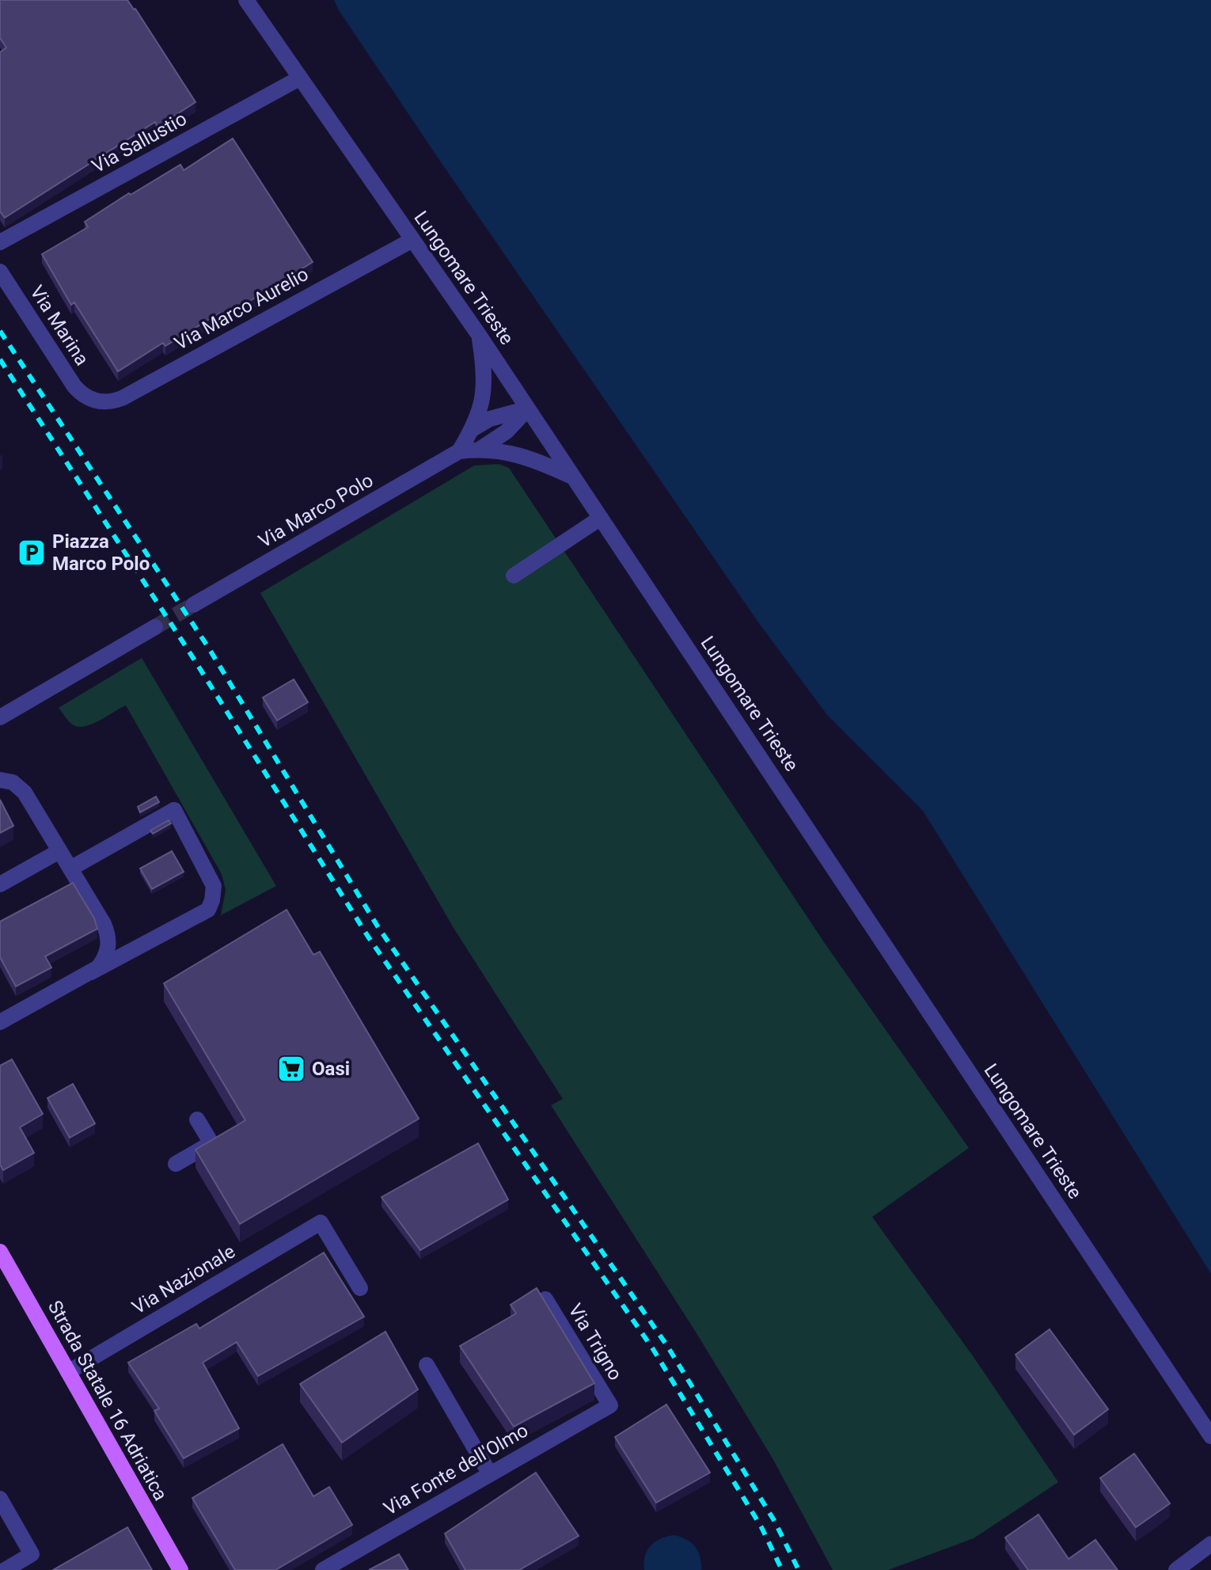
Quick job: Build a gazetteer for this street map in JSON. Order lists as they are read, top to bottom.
{
  "streets": {
    "main road": ["Strada Statale 16 Adriatica"],
    "street": [
      "Via Sallustio",
      "Lungomare Trieste",
      "Via Marco Aurelio",
      "Via Marina",
      "Via Marco Polo",
      "Via Nazionale",
      "Via Trigno",
      "Via Fonte dell'Olmo"
    ]
  },
  "crossings": [
    ["Via Sallustio", "Lungomare Trieste"],
    ["Lungomare Trieste", "Via Marco Aurelio"],
    ["Lungomare Trieste", "Via Marco Polo"],
    ["Via Marco Aurelio", "Via Marina"],
    ["Via Nazionale", "Strada Statale 16 Adriatica"],
    ["Via Trigno", "Via Fonte dell'Olmo"]
  ],
  "places": {
    "parking": ["Piazza Marco Polo"],
    "supermarket": ["Oasi"]
  }
}
